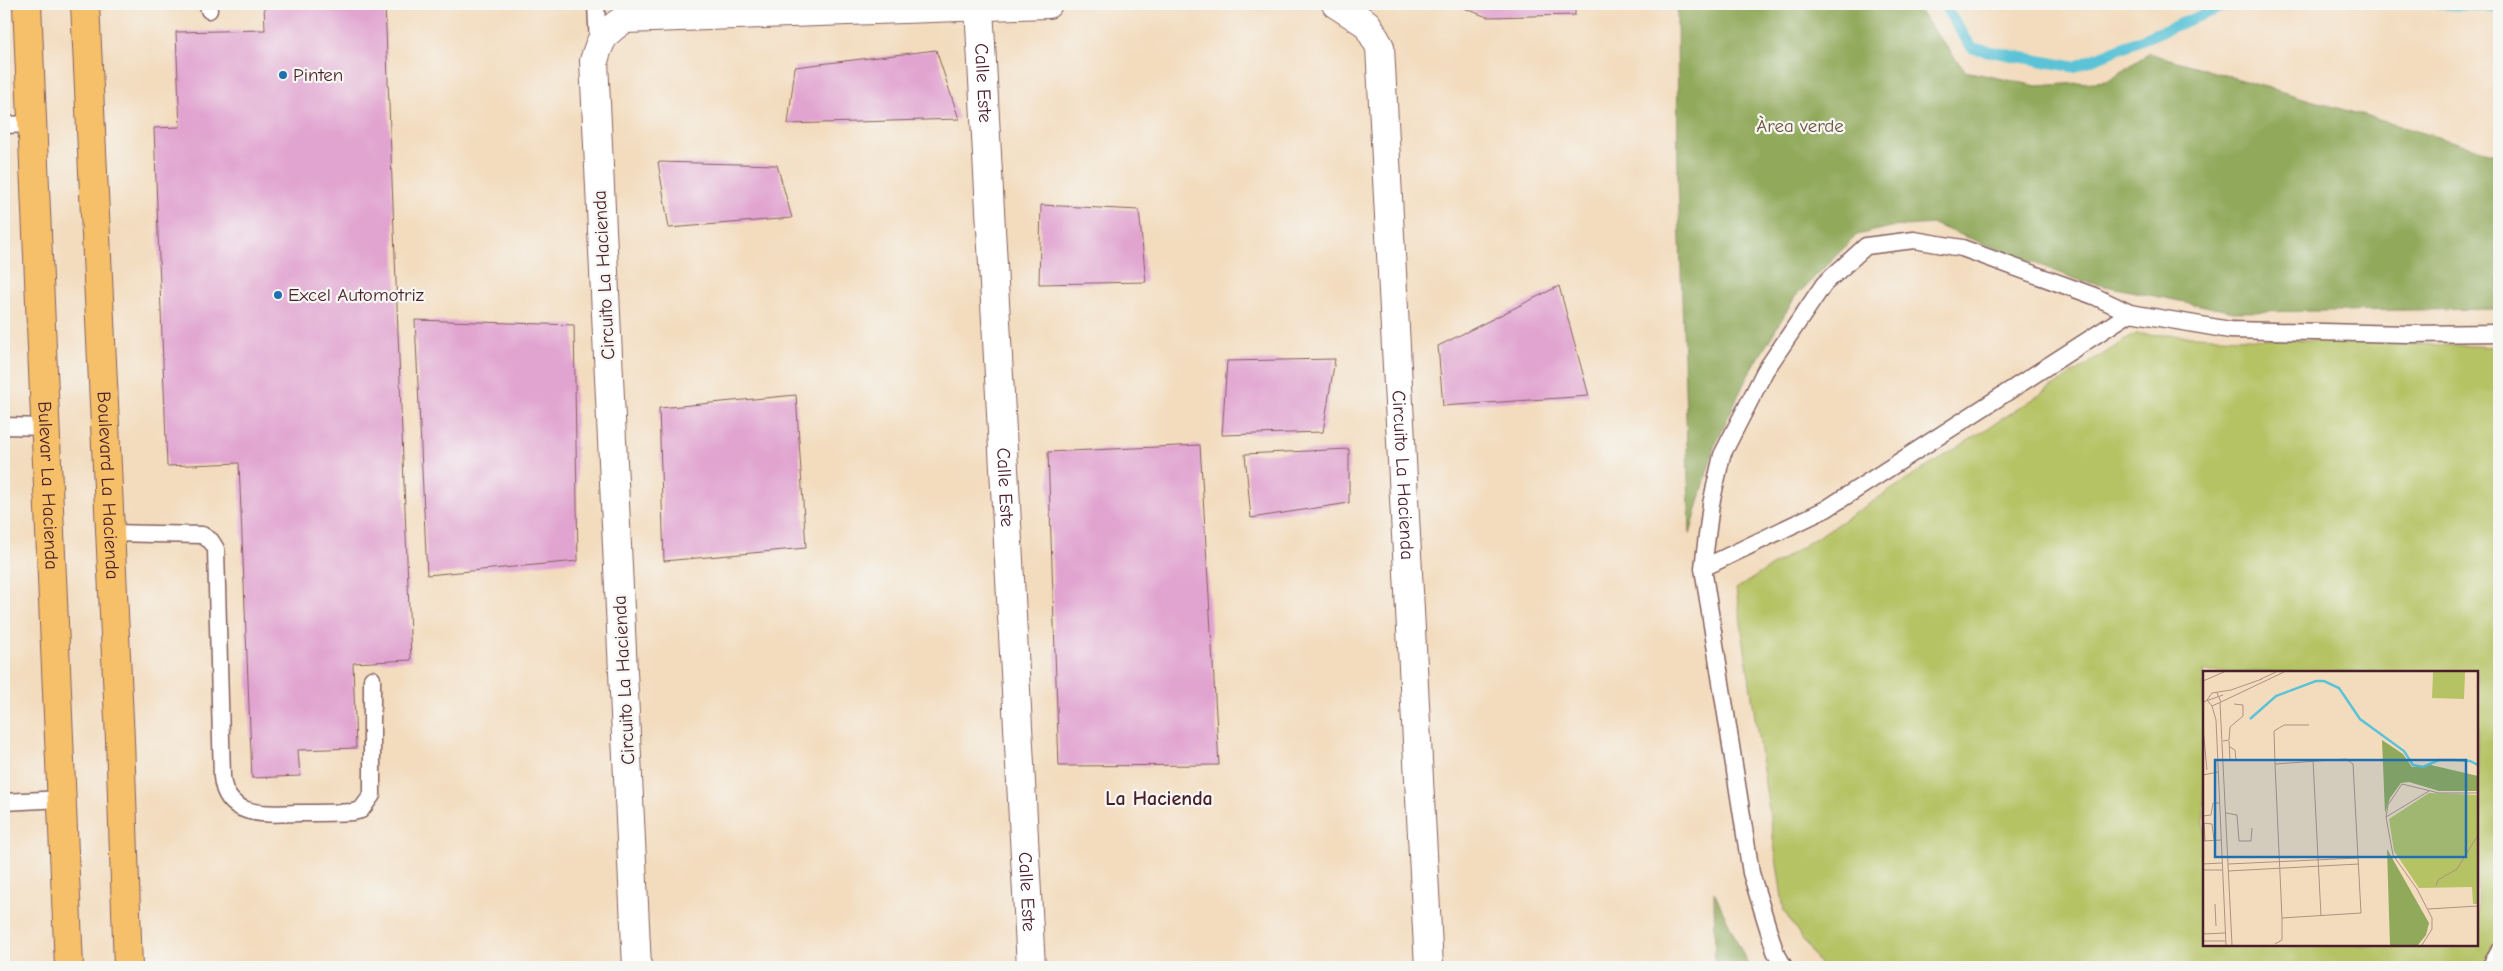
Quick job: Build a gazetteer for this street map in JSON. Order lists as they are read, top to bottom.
{
  "streets": {
    "main road": ["Bulevar La Hacienda", "Boulevard La Hacienda"],
    "street": ["Calle Este", "Circuito La Hacienda"]
  },
  "districts": ["La Hacienda"],
  "parks": ["Àrea verde"],
  "places": ["Pinten", "Excel Automotriz"]
}
